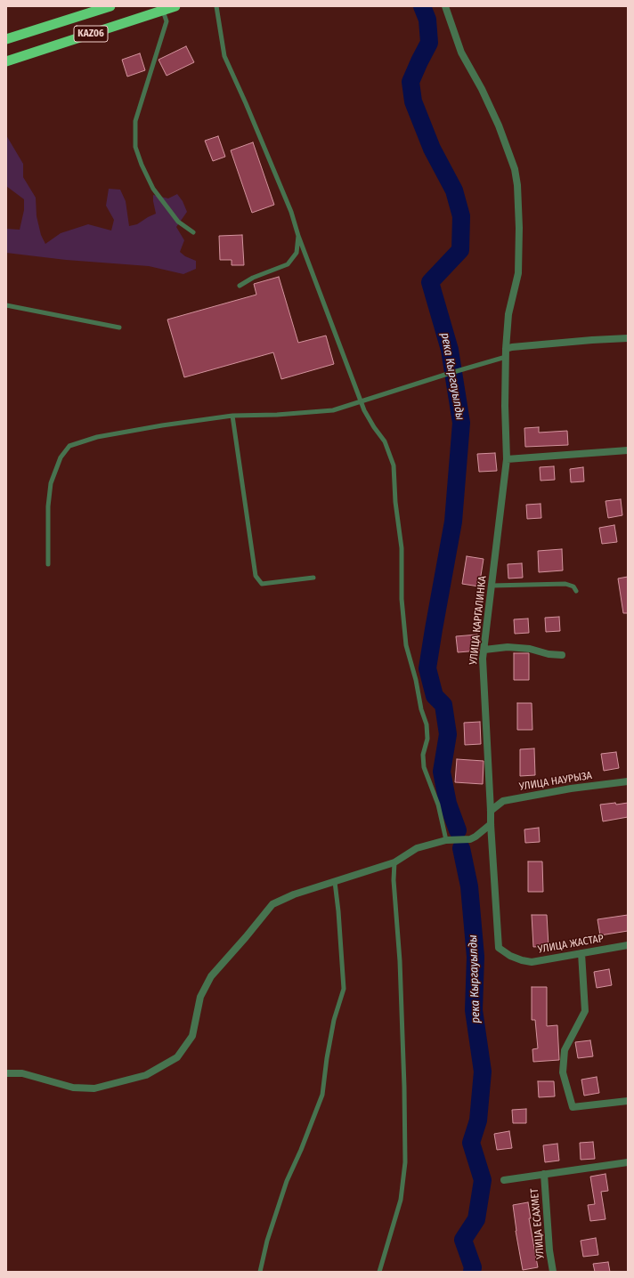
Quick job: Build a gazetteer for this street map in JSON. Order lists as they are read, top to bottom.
{
  "streets": {
    "highway": ["KАZ06"],
    "street": [
      "УЛИЦА КАРГАЛИНКА",
      "УЛИЦА НАУРЫЗА",
      "УЛИЦА ЖАСТАР",
      "УЛИЦА ЕСАХМЕТ"
    ]
  },
  "crossings": [
    ["УЛИЦА КАРГАЛИНКА", "УЛИЦА НАУРЫЗА"],
    ["УЛИЦА КАРГАЛИНКА", "УЛИЦА ЖАСТАР"]
  ],
  "water": ["река Кыргауылды"]
}
